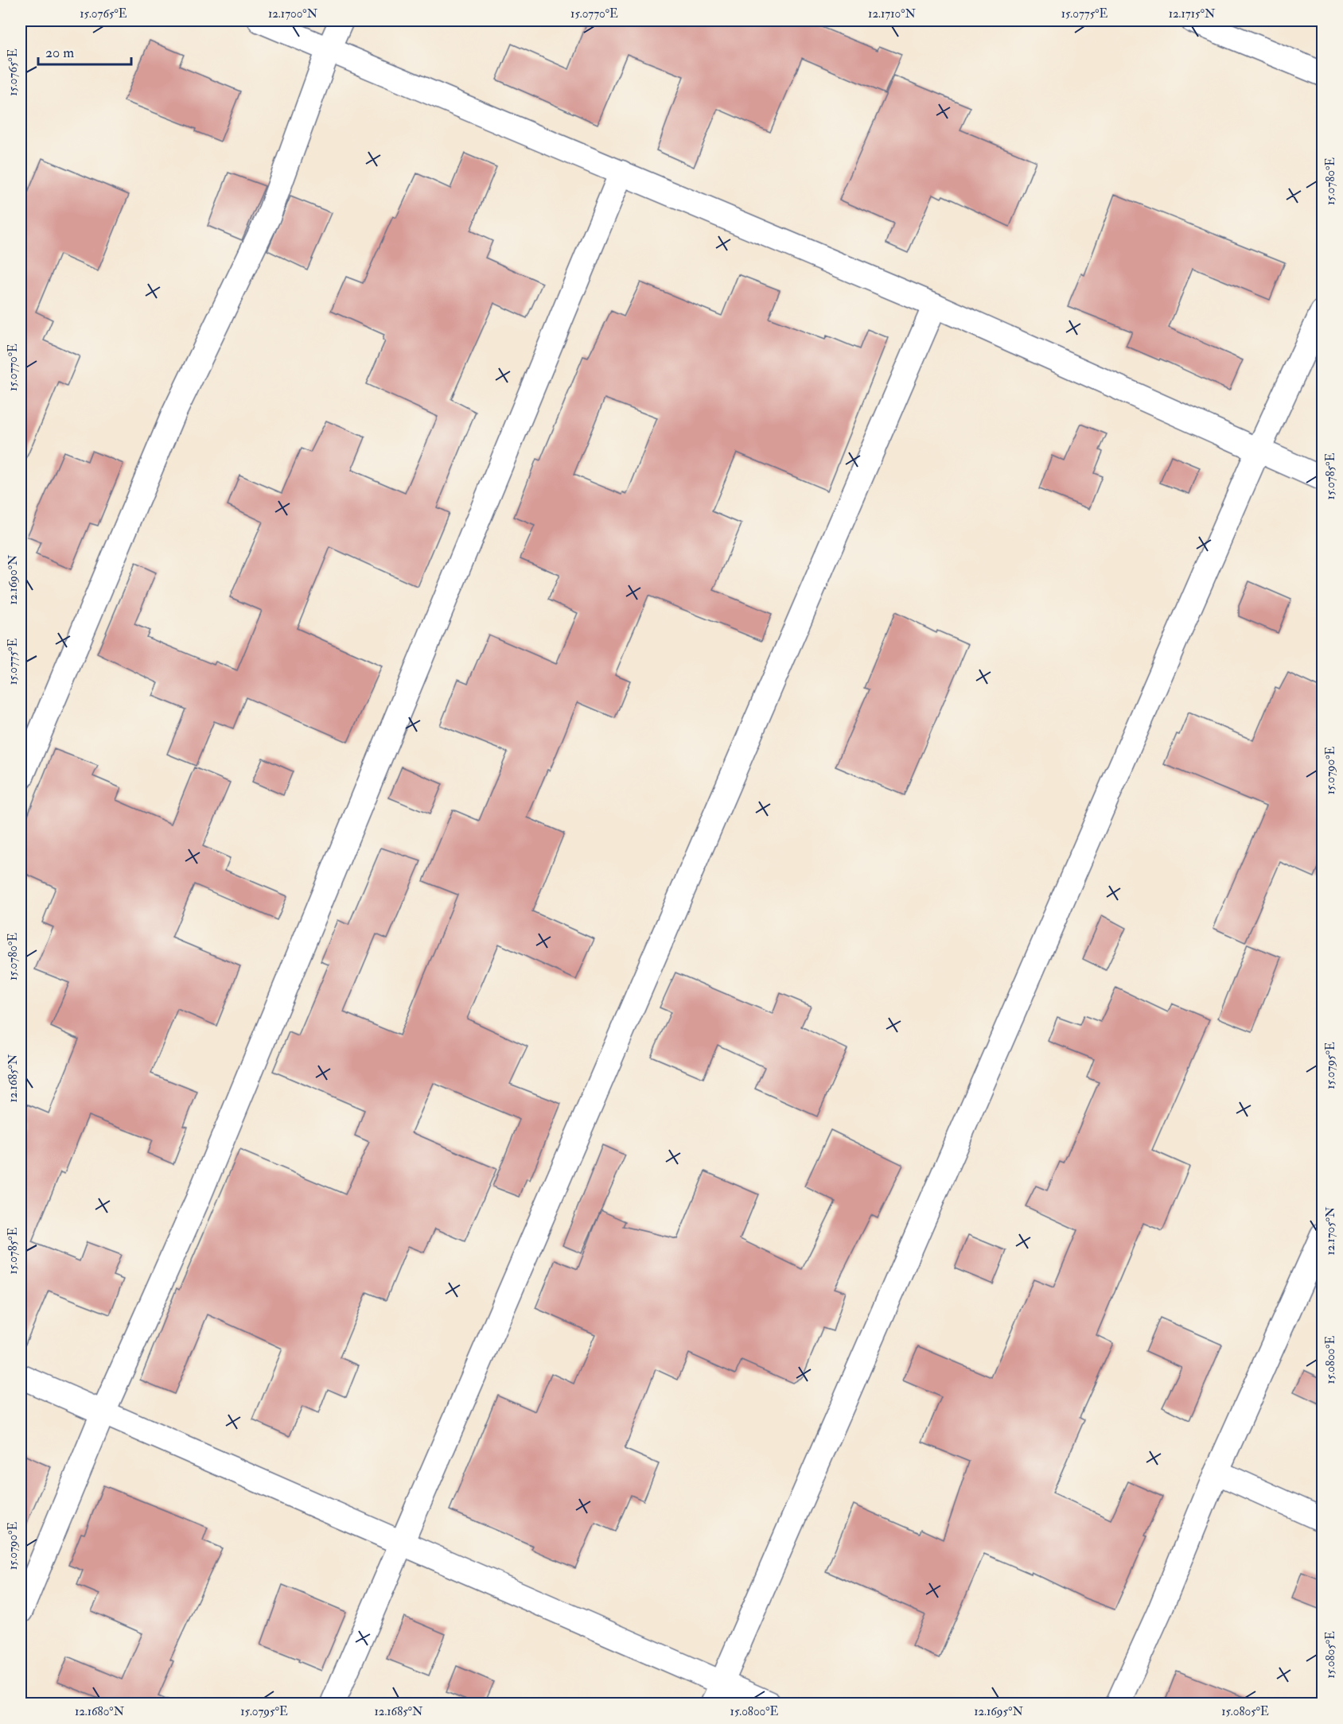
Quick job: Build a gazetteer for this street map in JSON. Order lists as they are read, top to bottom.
{
  "scale_bar": "20 m",
  "coordinates": [
    "15.0765°E",
    "12.1700°N",
    "15.0770°E",
    "12.1710°N",
    "15.0775°E",
    "12.1715°N",
    "15.0780°E",
    "15.0785°E",
    "12.1690°N",
    "15.0790°E",
    "15.0795°E",
    "12.1685°N",
    "12.1705°N",
    "15.0800°E",
    "15.0805°E",
    "12.1680°N",
    "12.1695°N"
  ]
}
